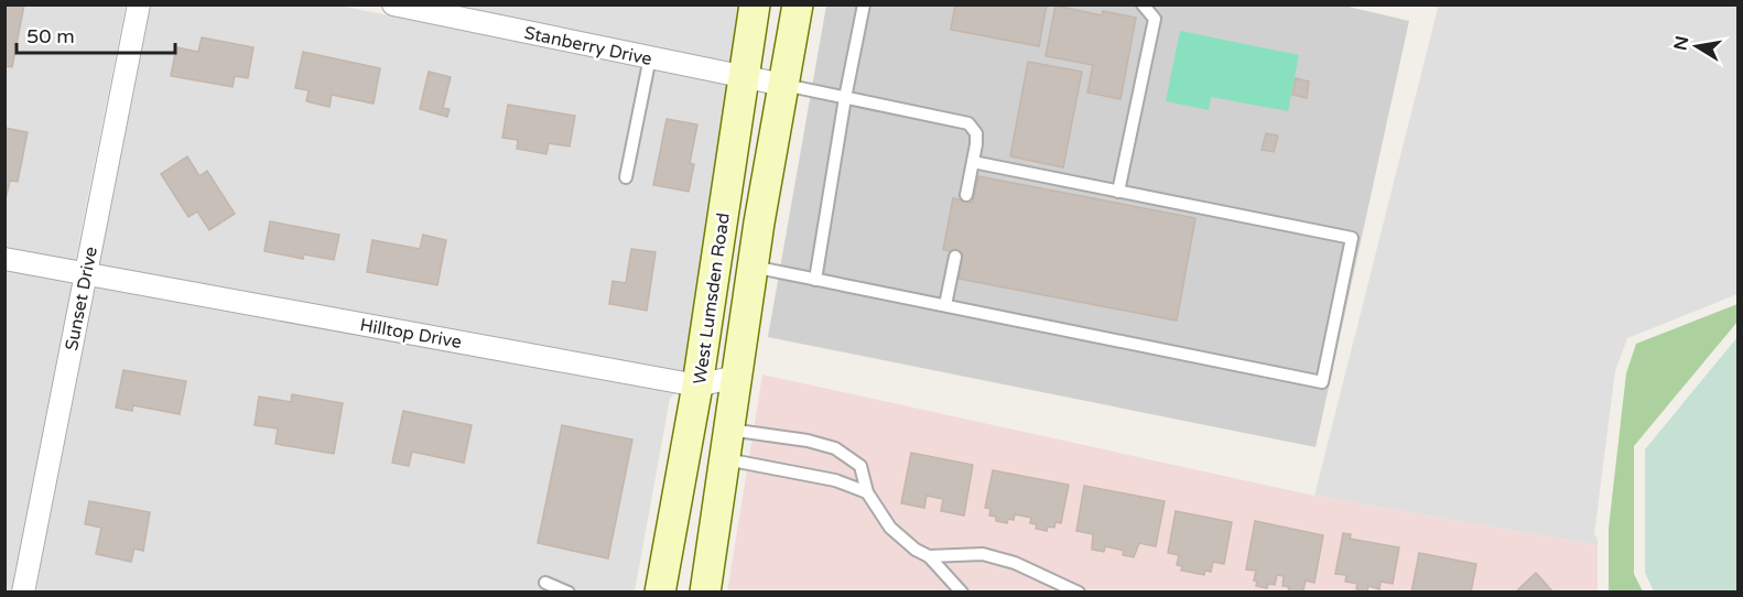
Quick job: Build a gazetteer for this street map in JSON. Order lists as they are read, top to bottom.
{
  "streets": {
    "main road": ["West Lumsden Road"],
    "street": ["Stanberry Drive", "Sunset Drive", "Hilltop Drive"]
  },
  "crossings": [
    ["Stanberry Drive", "West Lumsden Road"],
    ["Sunset Drive", "Hilltop Drive"],
    ["West Lumsden Road", "Hilltop Drive"]
  ],
  "scale_bar": "50 m",
  "north": "left"
}
